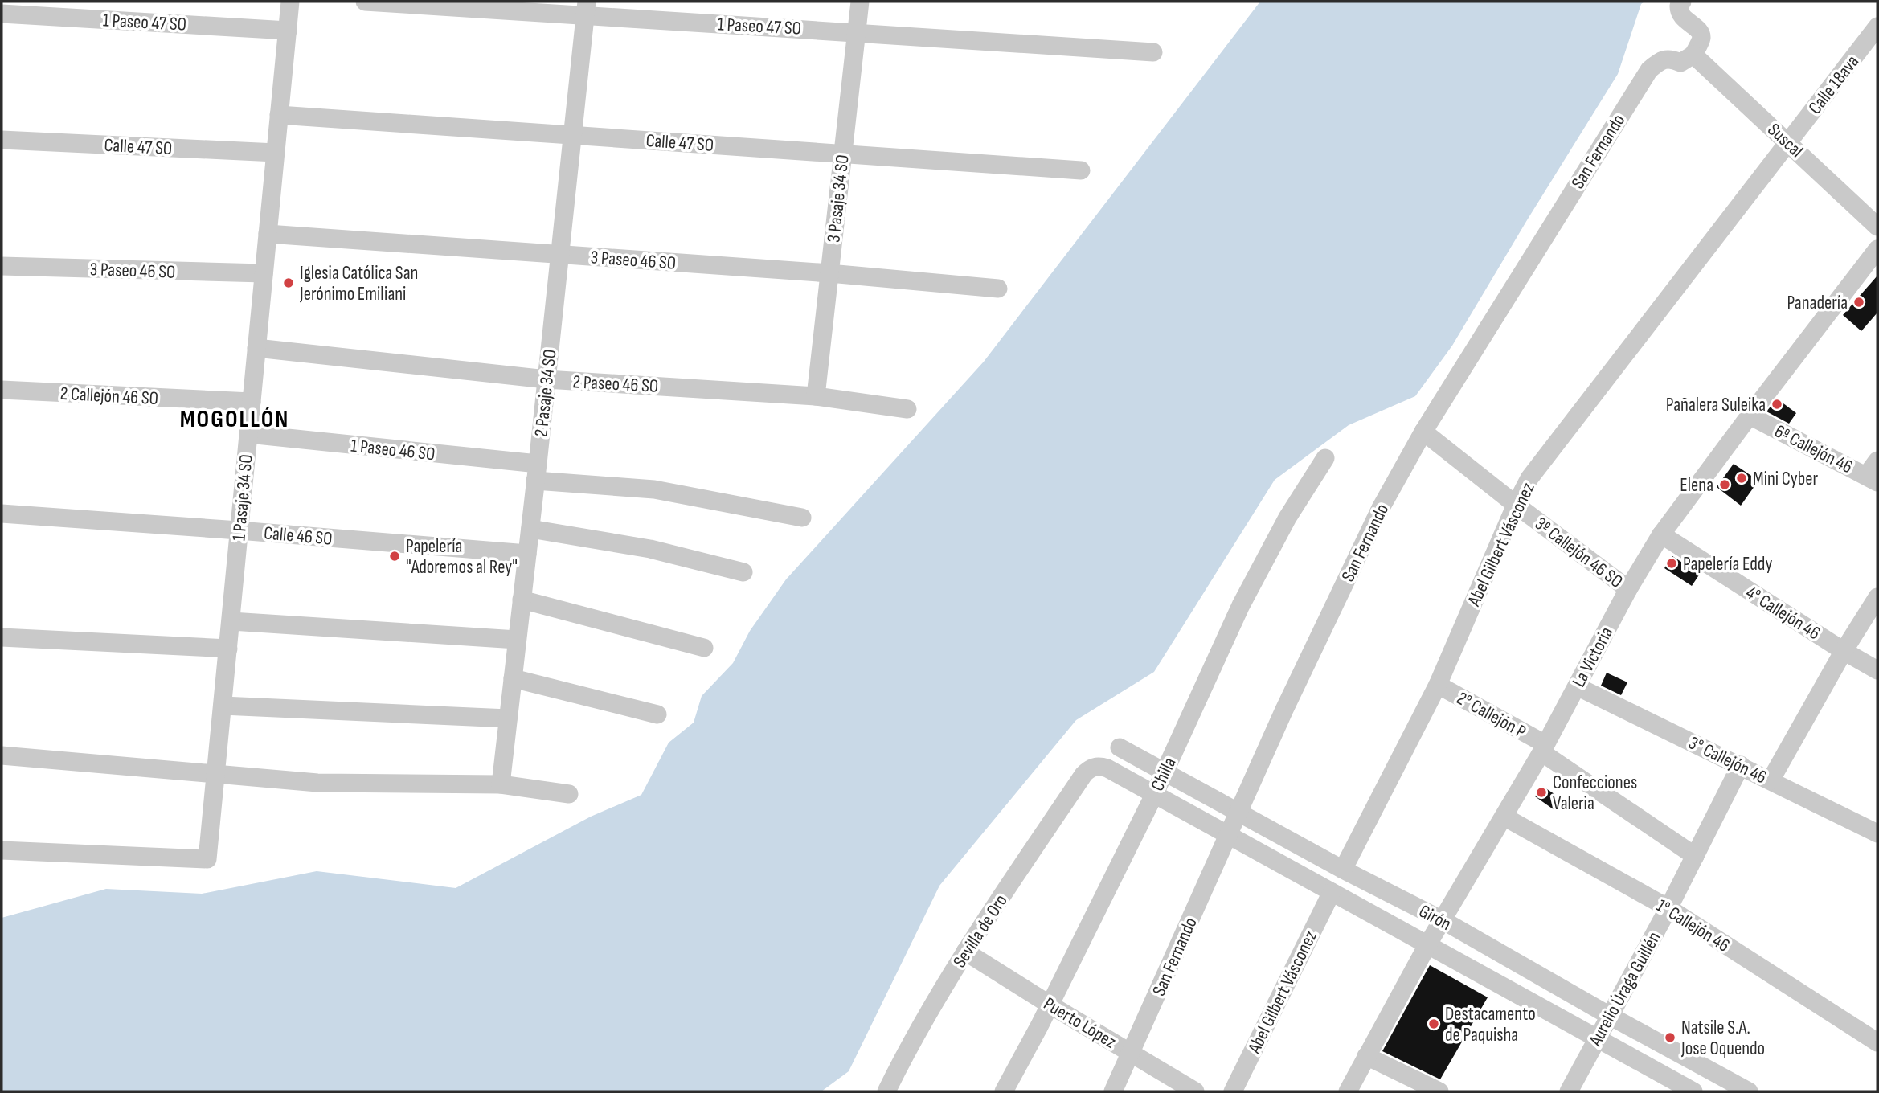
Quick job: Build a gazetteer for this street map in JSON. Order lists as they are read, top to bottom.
{
  "streets": {
    "street": [
      "1 Paseo 47 SO",
      "Calle 18ava",
      "Suscal",
      "Calle 47 SO",
      "San Fernando",
      "3 Pasaje 34 SO",
      "3 Paseo 46 SO",
      "2 Paseo 46 SO",
      "2 Pasaje 34 SO",
      "2 Callejón 46 SO",
      "6º Callejón 46",
      "1 Paseo 46 SO",
      "1 Pasaje 34 SO",
      "Calle 46 SO",
      "Abel Gilbert Vásconez",
      "3º Callejón 46 SO",
      "4° Callejón 46",
      "La Victoria",
      "2° Callejón P",
      "3° Callejón 46",
      "Chilla",
      "Girón",
      "1° Callejón 46",
      "Sevilla de Oro",
      "Aurelio Úraga Guillén",
      "Puerto López"
    ]
  },
  "crossings": [
    ["1 Paseo 47 SO", "3 Pasaje 34 SO"],
    ["1 Paseo 47 SO", "2 Pasaje 34 SO"],
    ["1 Paseo 47 SO", "1 Pasaje 34 SO"],
    ["Calle 18ava", "Suscal"],
    ["Calle 18ava", "Abel Gilbert Vásconez"],
    ["Suscal", "San Fernando"],
    ["Suscal", "Abel Gilbert Vásconez"],
    ["Calle 47 SO", "3 Pasaje 34 SO"],
    ["Calle 47 SO", "2 Pasaje 34 SO"],
    ["Calle 47 SO", "1 Pasaje 34 SO"],
    ["San Fernando", "3º Callejón 46 SO"],
    ["San Fernando", "Girón"],
    ["San Fernando", "Puerto López"],
    ["3 Pasaje 34 SO", "3 Paseo 46 SO"],
    ["3 Pasaje 34 SO", "2 Paseo 46 SO"],
    ["3 Paseo 46 SO", "2 Pasaje 34 SO"],
    ["3 Paseo 46 SO", "1 Pasaje 34 SO"],
    ["2 Paseo 46 SO", "2 Pasaje 34 SO"],
    ["2 Paseo 46 SO", "1 Pasaje 34 SO"],
    ["2 Pasaje 34 SO", "1 Paseo 46 SO"],
    ["2 Pasaje 34 SO", "Calle 46 SO"],
    ["2 Callejón 46 SO", "1 Pasaje 34 SO"],
    ["6º Callejón 46", "La Victoria"],
    ["1 Paseo 46 SO", "1 Pasaje 34 SO"],
    ["1 Pasaje 34 SO", "Calle 46 SO"],
    ["Abel Gilbert Vásconez", "3º Callejón 46 SO"],
    ["Abel Gilbert Vásconez", "2° Callejón P"],
    ["Abel Gilbert Vásconez", "Girón"],
    ["3º Callejón 46 SO", "La Victoria"],
    ["4° Callejón 46", "La Victoria"],
    ["La Victoria", "2° Callejón P"],
    ["La Victoria", "3° Callejón 46"],
    ["La Victoria", "Girón"],
    ["La Victoria", "1° Callejón 46"],
    ["2° Callejón P", "Aurelio Úraga Guillén"],
    ["3° Callejón 46", "Aurelio Úraga Guillén"],
    ["Chilla", "Girón"],
    ["Chilla", "Puerto López"],
    ["Girón", "Sevilla de Oro"],
    ["Girón", "Aurelio Úraga Guillén"],
    ["1° Callejón 46", "Aurelio Úraga Guillén"],
    ["Sevilla de Oro", "Puerto López"]
  ],
  "districts": ["MOGOLLÓN"],
  "places": [
    "Iglesia Católica San Jerónimo Emiliani",
    "Panadería",
    "Pañalera Suleika",
    "Mini Cyber",
    "Elena",
    "Papelería \"Adoremos al Rey\"",
    "Papelería Eddy",
    "Confecciones Valeria",
    "Destacamento de Paquisha",
    "Natsile S.A. Jose Oquendo"
  ]
}
